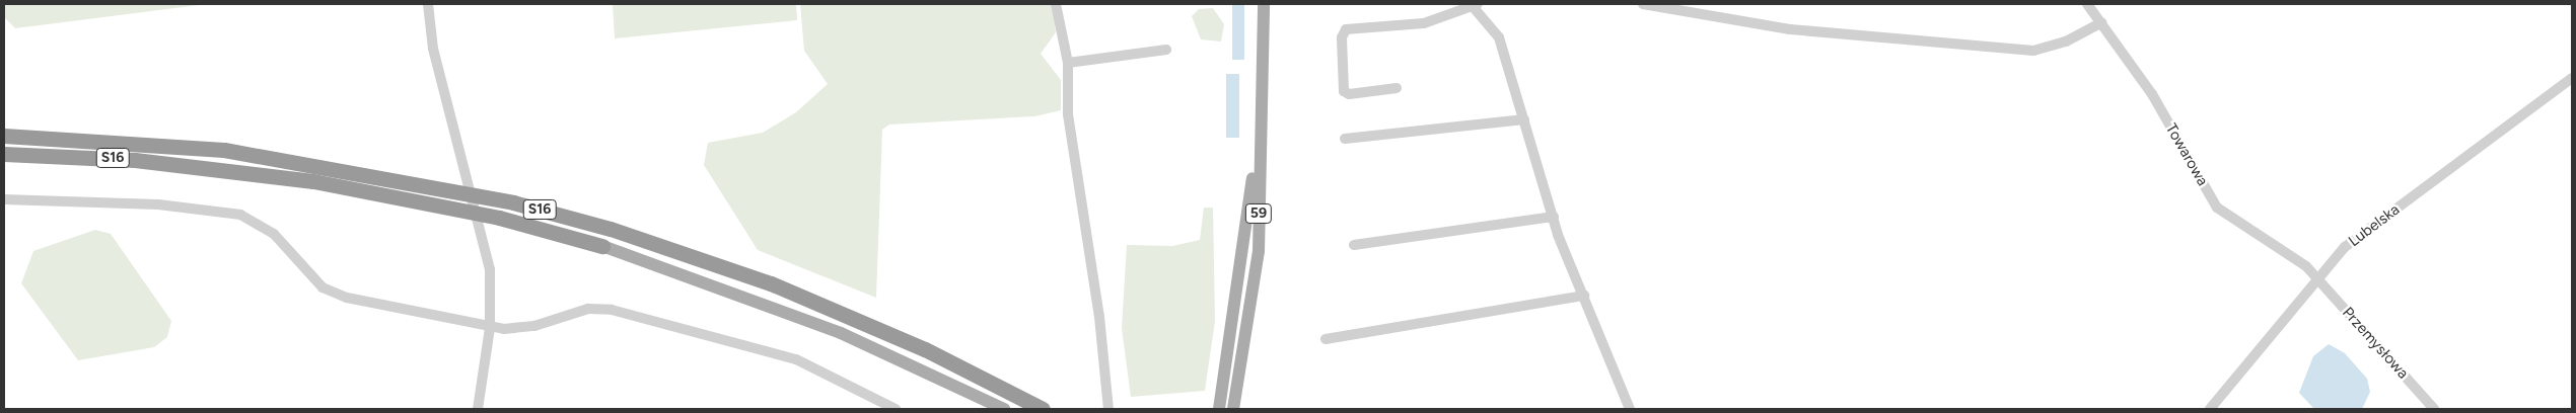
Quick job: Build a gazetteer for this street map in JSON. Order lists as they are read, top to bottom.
{
  "streets": {
    "highway": ["S16"],
    "main road": ["59"],
    "street": ["Towarowa", "Lubelska", "Przemysłowa"]
  },
  "crossings": [
    ["Towarowa", "Lubelska"],
    ["Towarowa", "Przemysłowa"],
    ["Lubelska", "Przemysłowa"]
  ]
}
